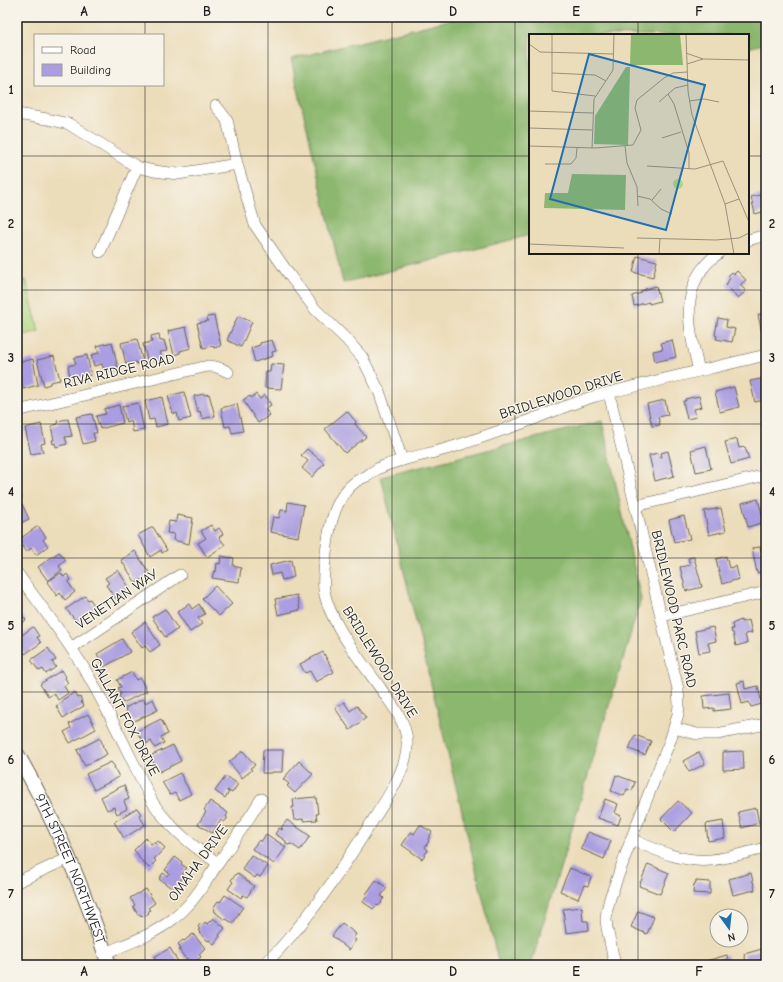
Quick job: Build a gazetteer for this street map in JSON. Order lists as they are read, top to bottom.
{
  "streets": {
    "street": [
      "RIVA RIDGE ROAD",
      "BRIDLEWOOD DRIVE",
      "VENETIAN WAY",
      "BRIDLEWOOD PARC ROAD",
      "GALLANT FOX DRIVE",
      "OMAHA DRIVE",
      "9TH STREET NORTHWEST"
    ]
  },
  "crossings": [
    ["BRIDLEWOOD DRIVE", "BRIDLEWOOD PARC ROAD"],
    ["VENETIAN WAY", "GALLANT FOX DRIVE"],
    ["GALLANT FOX DRIVE", "OMAHA DRIVE"],
    ["OMAHA DRIVE", "9TH STREET NORTHWEST"]
  ],
  "legend": ["Road", "Building"],
  "north": "bottom",
  "grid": {
    "columns": [
      "A",
      "B",
      "C",
      "D",
      "E",
      "F"
    ],
    "rows": [
      "1",
      "2",
      "3",
      "4",
      "5",
      "6",
      "7"
    ]
  }
}
